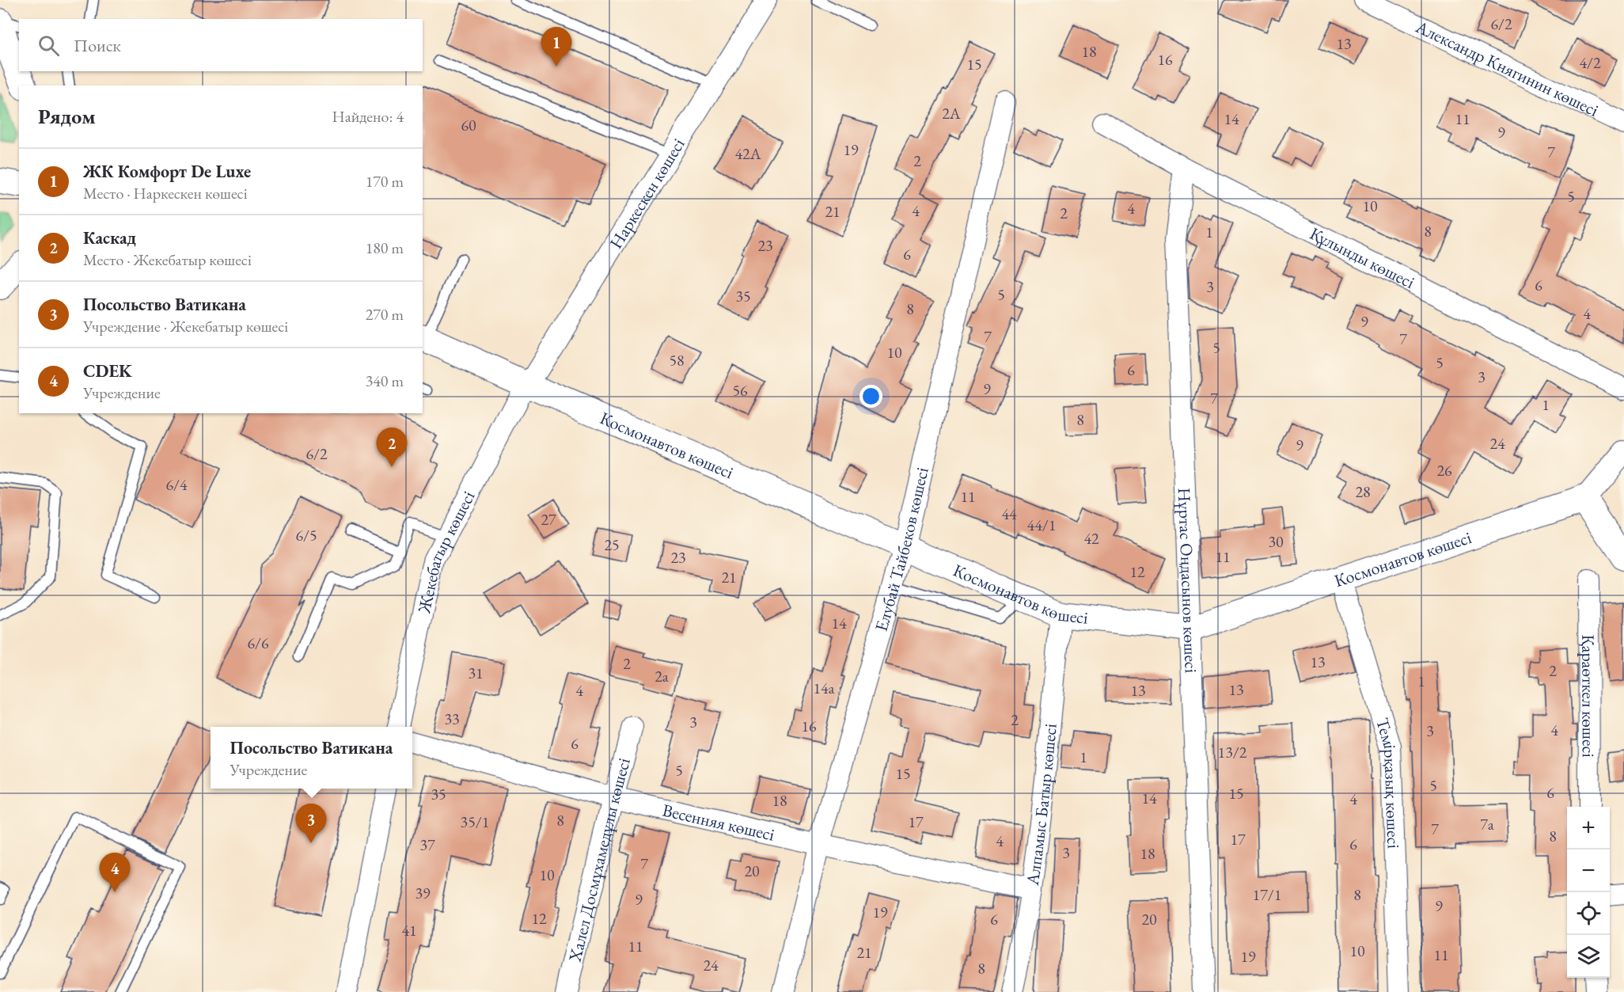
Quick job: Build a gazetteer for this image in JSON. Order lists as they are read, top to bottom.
{
  "streets": {
    "street": [
      "Александр Княгинин көшесі",
      "Наркескен көшесі",
      "Құлынды көшесі",
      "Космонавтов көшесі",
      "Елубай Тайбеков көшесі",
      "Жекебатыр көшесі",
      "Нұртас Оңдасынов көшесі",
      "Қараөткел көшесі",
      "Темірқазық көшесі",
      "Алпамыс Батыр көшесі",
      "Весенняя көшесі",
      "Халел Досмұхамедұлы көшесі"
    ]
  },
  "crossings": [
    ["Наркескен көшесі", "Космонавтов көшесі"],
    ["Наркескен көшесі", "Жекебатыр көшесі"],
    ["Құлынды көшесі", "Нұртас Оңдасынов көшесі"],
    ["Космонавтов көшесі", "Елубай Тайбеков көшесі"],
    ["Космонавтов көшесі", "Жекебатыр көшесі"],
    ["Космонавтов көшесі", "Нұртас Оңдасынов көшесі"],
    ["Космонавтов көшесі", "Темірқазық көшесі"],
    ["Космонавтов көшесі", "Алпамыс Батыр көшесі"],
    ["Елубай Тайбеков көшесі", "Весенняя көшесі"],
    ["Алпамыс Батыр көшесі", "Весенняя көшесі"],
    ["Весенняя көшесі", "Халел Досмұхамедұлы көшесі"]
  ],
  "house_numbers": [
    "6/2",
    "13",
    "18",
    "16",
    "4/2",
    "15",
    "2А",
    "14",
    "11",
    "60",
    "9",
    "19",
    "7",
    "42А",
    "2",
    "5",
    "10",
    "4",
    "4",
    "21",
    "2",
    "8",
    "1",
    "23",
    "6",
    "6",
    "3",
    "5",
    "35",
    "8",
    "4",
    "9",
    "7",
    "7",
    "5",
    "10",
    "58",
    "5",
    "6",
    "3",
    "9",
    "56",
    "7",
    "1",
    "8",
    "24",
    "9",
    "6/2",
    "26",
    "6/4",
    "28",
    "11",
    "44",
    "27",
    "44/1",
    "6/5",
    "42",
    "30",
    "25",
    "11",
    "23",
    "12",
    "21",
    "14",
    "6/6",
    "13",
    "2",
    "2",
    "31",
    "2а",
    "1",
    "14а",
    "13",
    "4",
    "13",
    "33",
    "2",
    "3",
    "16",
    "4",
    "3",
    "6",
    "13/2",
    "1",
    "5",
    "15",
    "5",
    "6",
    "15",
    "35",
    "14",
    "4",
    "18",
    "8",
    "35/1",
    "17",
    "7а",
    "7",
    "8",
    "17",
    "4",
    "6",
    "37",
    "3",
    "18",
    "7",
    "20",
    "10",
    "39",
    "17/1",
    "8",
    "9",
    "9",
    "19",
    "12",
    "6",
    "20",
    "41",
    "11",
    "10",
    "21",
    "11",
    "19",
    "24",
    "8"
  ],
  "page": {
    "search": "Поиск",
    "pins": [
      "1",
      "2",
      "3",
      "4"
    ],
    "heading": ["Рядом", "Найдено: 4"],
    "list": [
      {
        "mark": "1",
        "name": "ЖК Комфорт De Luxe",
        "note": "Место · Наркескен көшесі",
        "value": "170 m"
      },
      {
        "mark": "2",
        "name": "Каскад",
        "note": "Место · Жекебатыр көшесі",
        "value": "180 m"
      },
      {
        "mark": "3",
        "name": "Посольство Ватикана",
        "note": "Учреждение · Жекебатыр көшесі",
        "value": "270 m"
      },
      {
        "mark": "4",
        "name": "CDEK",
        "note": "Учреждение",
        "value": "340 m"
      }
    ],
    "popup": ["Посольство Ватикана", "Учреждение"],
    "map_buttons": ["+", "−"]
  }
}
